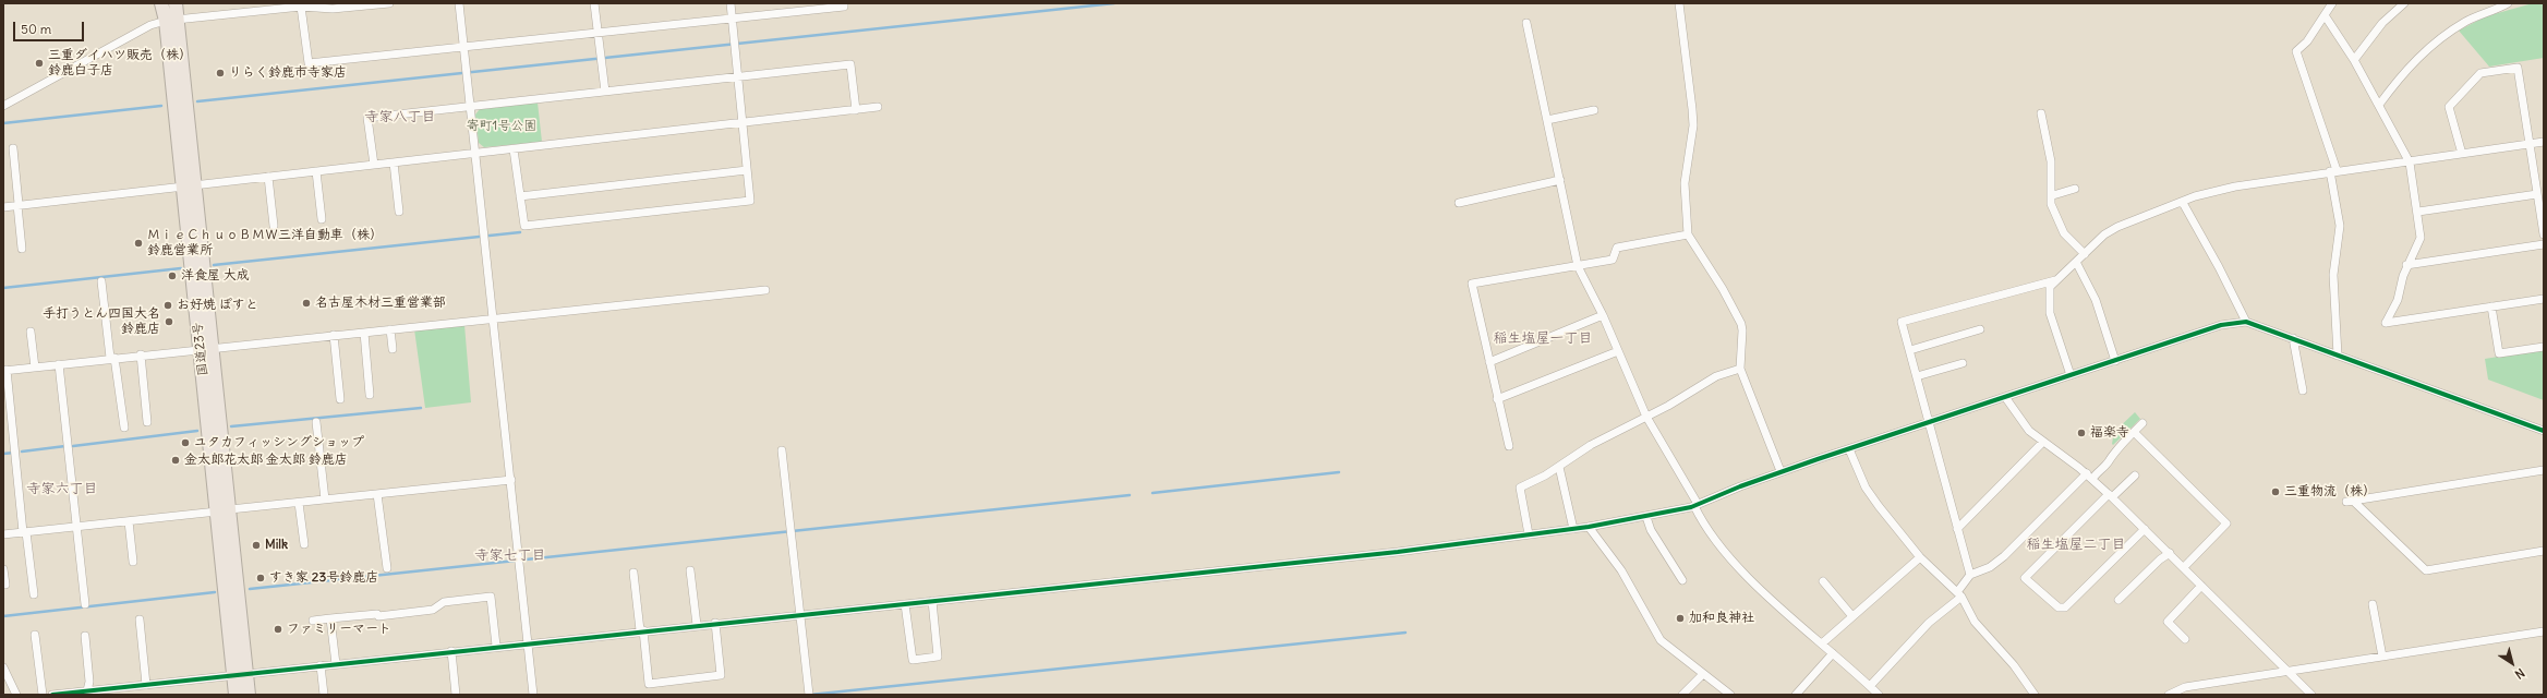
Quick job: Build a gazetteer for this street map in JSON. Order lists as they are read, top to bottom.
{
  "streets": {
    "highway": ["国道23号"]
  },
  "districts": [
    "寺家八丁目",
    "稲生塩屋一丁目",
    "寺家六丁目",
    "稲生塩屋二丁目",
    "寺家七丁目"
  ],
  "parks": ["寄町1号公園"],
  "places": [
    "三重ダイハツ販売（株） 鈴鹿白子店",
    "りらく鈴鹿市寺家店",
    "ＭｉｅＣｈｕｏＢＭＷ三洋自動車（株） 鈴鹿営業所",
    "洋食屋 大成",
    "名古屋木材三重営業部",
    "お好焼 ぽすと",
    "手打うとん四国大名 鈴鹿店",
    "福楽寺",
    "ユタカフィッシングショップ",
    "金太郎花太郎 金太郎 鈴鹿店",
    "三重物流（株）",
    "Milk",
    "すき家 23号鈴鹿店",
    "加和良神社",
    "ファミリーマート"
  ],
  "scale_bar": "50 m",
  "north": "bottom right"
}
